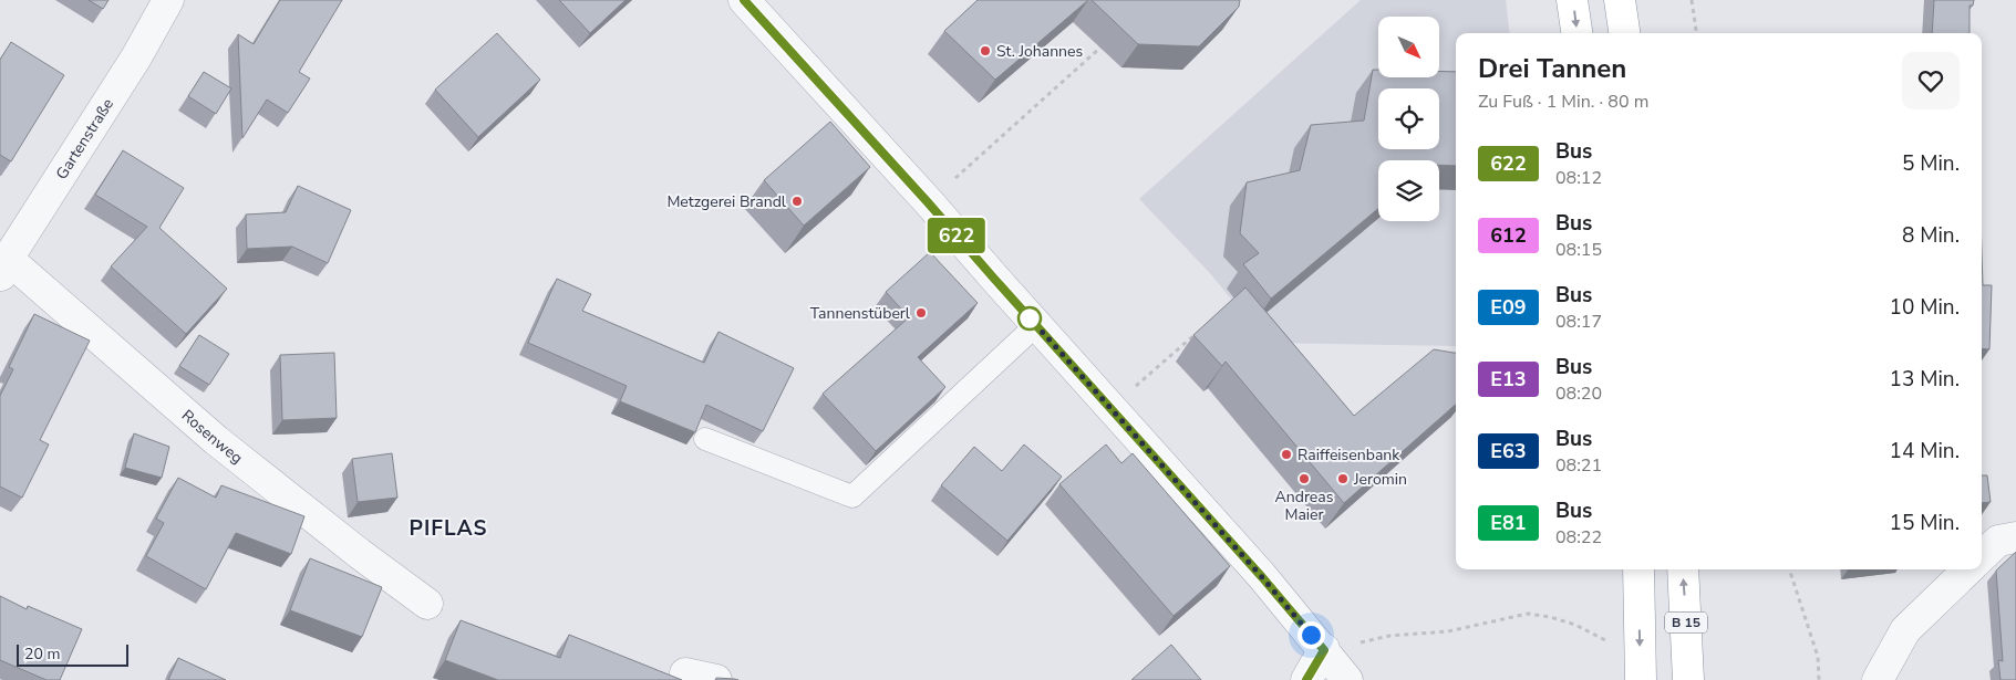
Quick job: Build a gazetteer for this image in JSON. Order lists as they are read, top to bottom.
{
  "streets": {
    "highway": ["B 15"],
    "street": ["Gartenstraße", "Rosenweg"]
  },
  "crossings": [
    ["Gartenstraße", "Rosenweg"]
  ],
  "districts": ["PIFLAS"],
  "places": [
    "St. Johannes",
    "Metzgerei Brandl",
    "Tannenstüberl",
    "Raiffeisenbank",
    "Andreas Maier",
    "Jeromin"
  ],
  "lines": ["bus line 622"],
  "scale_bar": "20 m",
  "north": "bottom right",
  "page": {
    "on_map": "622",
    "heading": ["Drei Tannen", "Zu Fuß · 1 Min. · 80 m"],
    "list": [
      {
        "mark": "622",
        "name": "Bus",
        "note": "08:12",
        "value": "5 Min."
      },
      {
        "mark": "612",
        "name": "Bus",
        "note": "08:15",
        "value": "8 Min."
      },
      {
        "mark": "E09",
        "name": "Bus",
        "note": "08:17",
        "value": "10 Min."
      },
      {
        "mark": "E13",
        "name": "Bus",
        "note": "08:20",
        "value": "13 Min."
      },
      {
        "mark": "E63",
        "name": "Bus",
        "note": "08:21",
        "value": "14 Min."
      },
      {
        "mark": "E81",
        "name": "Bus",
        "note": "08:22",
        "value": "15 Min."
      }
    ],
    "scale": "20 m"
  }
}
